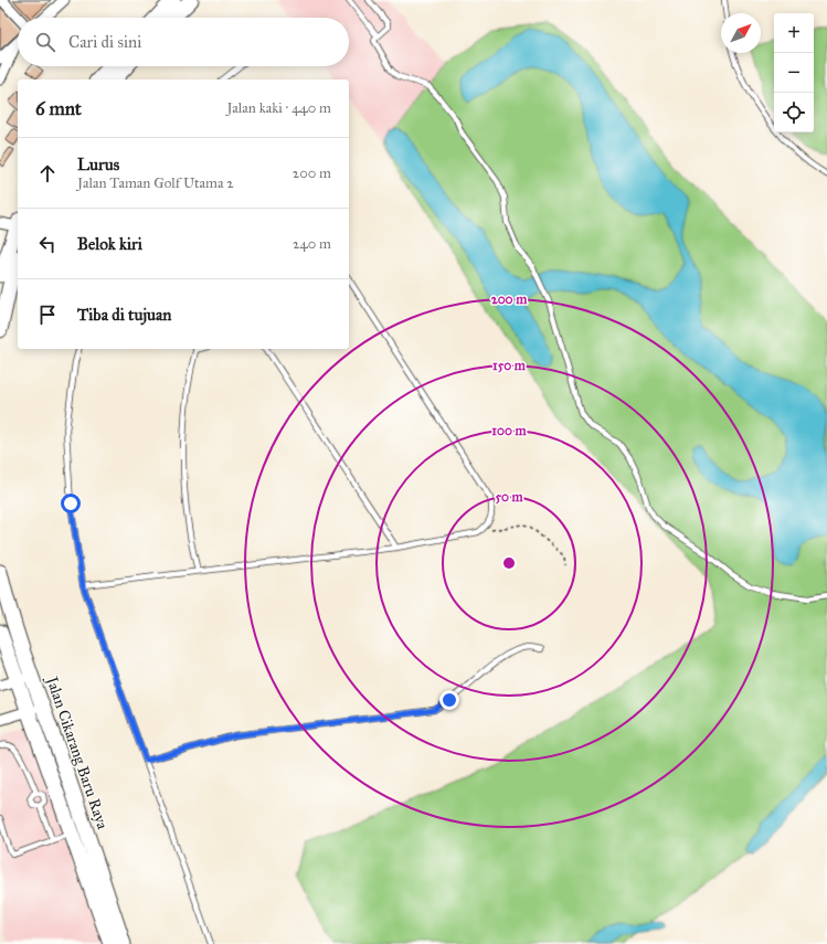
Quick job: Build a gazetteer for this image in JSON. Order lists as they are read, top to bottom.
{
  "streets": {
    "main road": ["Jalan Cikarang Baru Raya"]
  },
  "north": "top right",
  "page": {
    "map_buttons": ["+", "−"],
    "search": "Cari di sini",
    "heading": ["6 mnt", "Jalan kaki · 440 m"],
    "list": [
      ["Lurus", "Jalan Taman Golf Utama 2", "200 m"],
      ["Belok kiri", "240 m"],
      "Tiba di tujuan"
    ]
  },
  "rings": [
    "200 m",
    "150 m",
    "100 m",
    "50 m"
  ]
}
